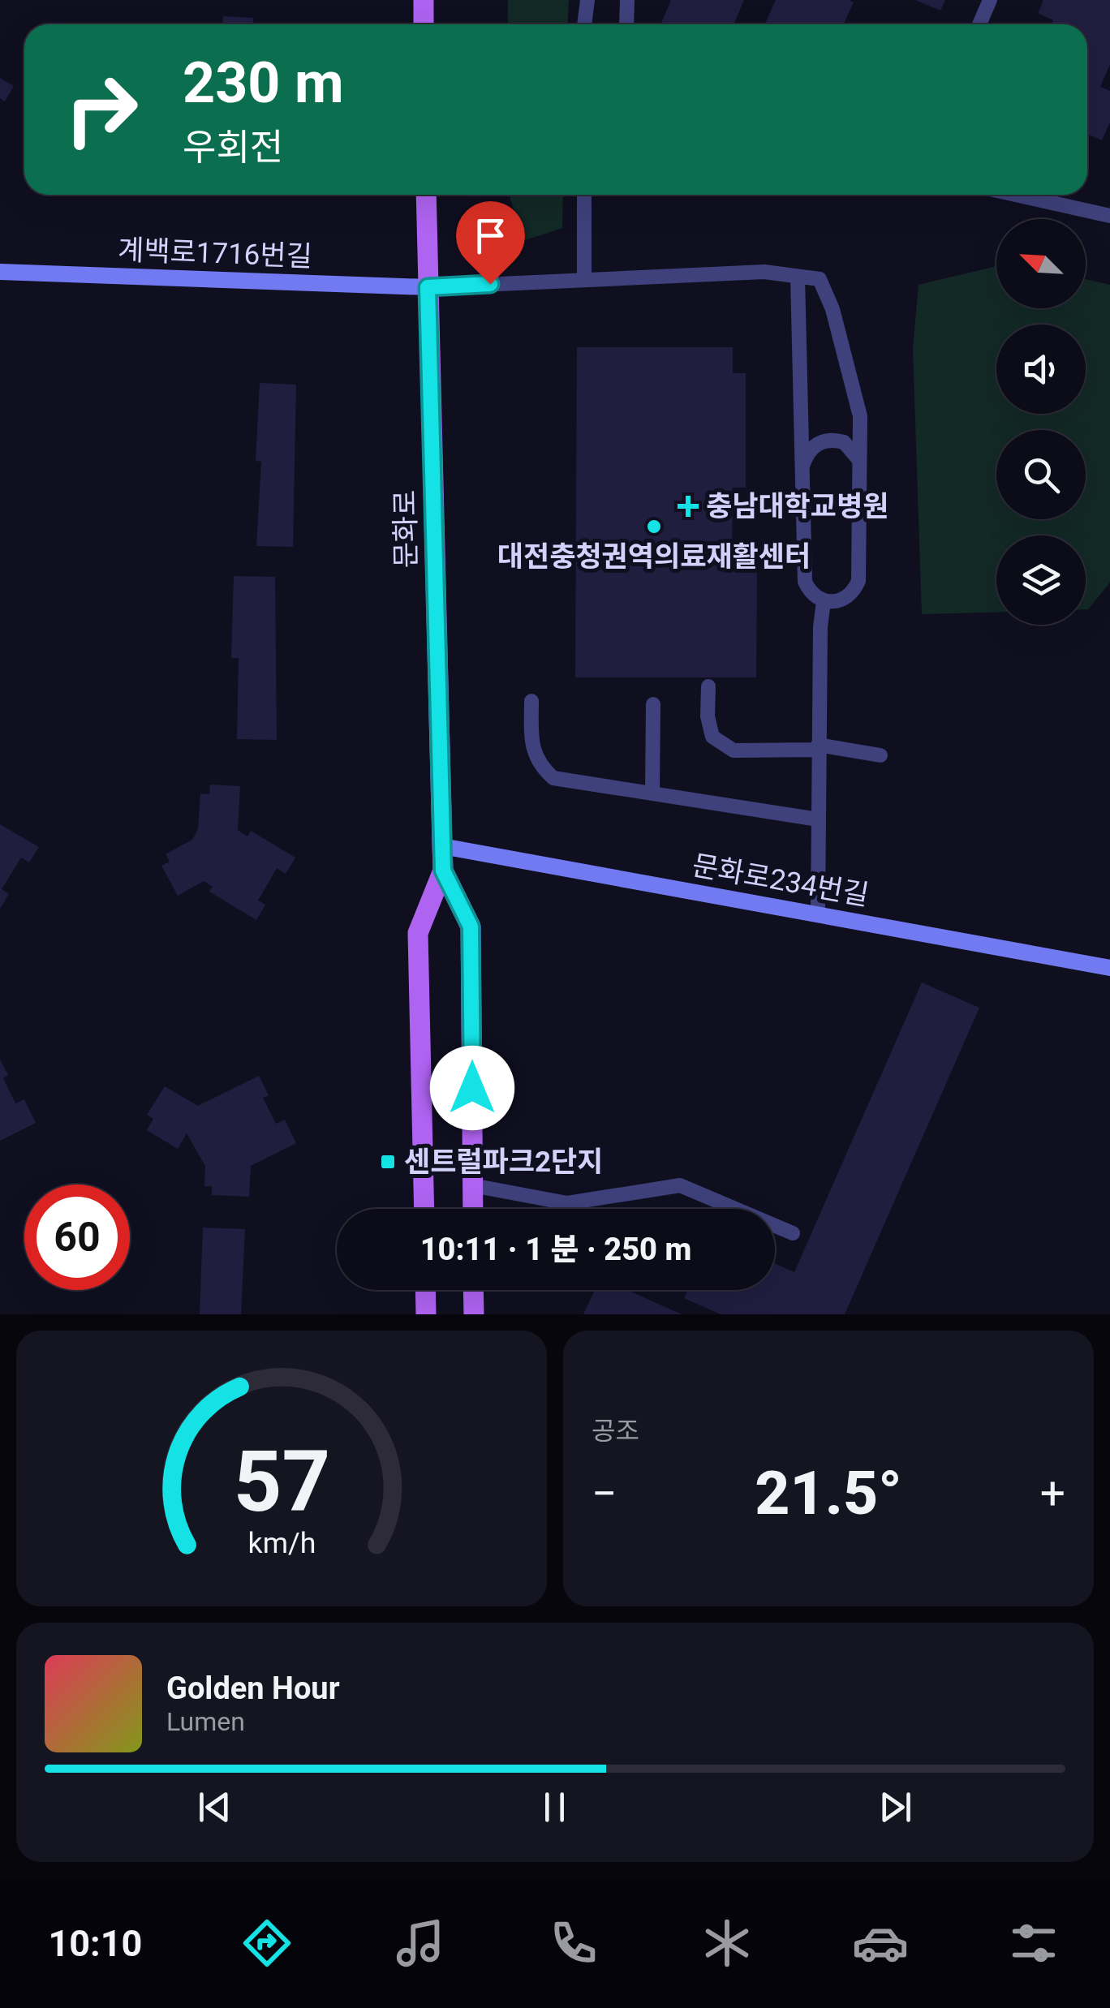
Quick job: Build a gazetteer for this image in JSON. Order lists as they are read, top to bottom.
{
  "streets": {
    "main road": ["계백로1716번길", "문화로", "문화로234번길"]
  },
  "crossings": [
    ["계백로1716번길", "문화로"],
    ["문화로", "문화로234번길"]
  ],
  "places": {
    "health": ["충남대학교병원"],
    "other": ["대전충청권역의료재활센터"],
    "transit": ["센트럴파크2단지"]
  },
  "north": "top left",
  "page": {
    "turn": ["230 m", "우회전"],
    "limit": "60",
    "trip": "10:11 · 1 분 · 250 m",
    "tile": "공조",
    "heat": ["−", "21.5°", "+"],
    "song": ["Golden Hour", "Lumen"],
    "tabs": "10:10",
    "gauge": ["57", "km/h"]
  }
}
